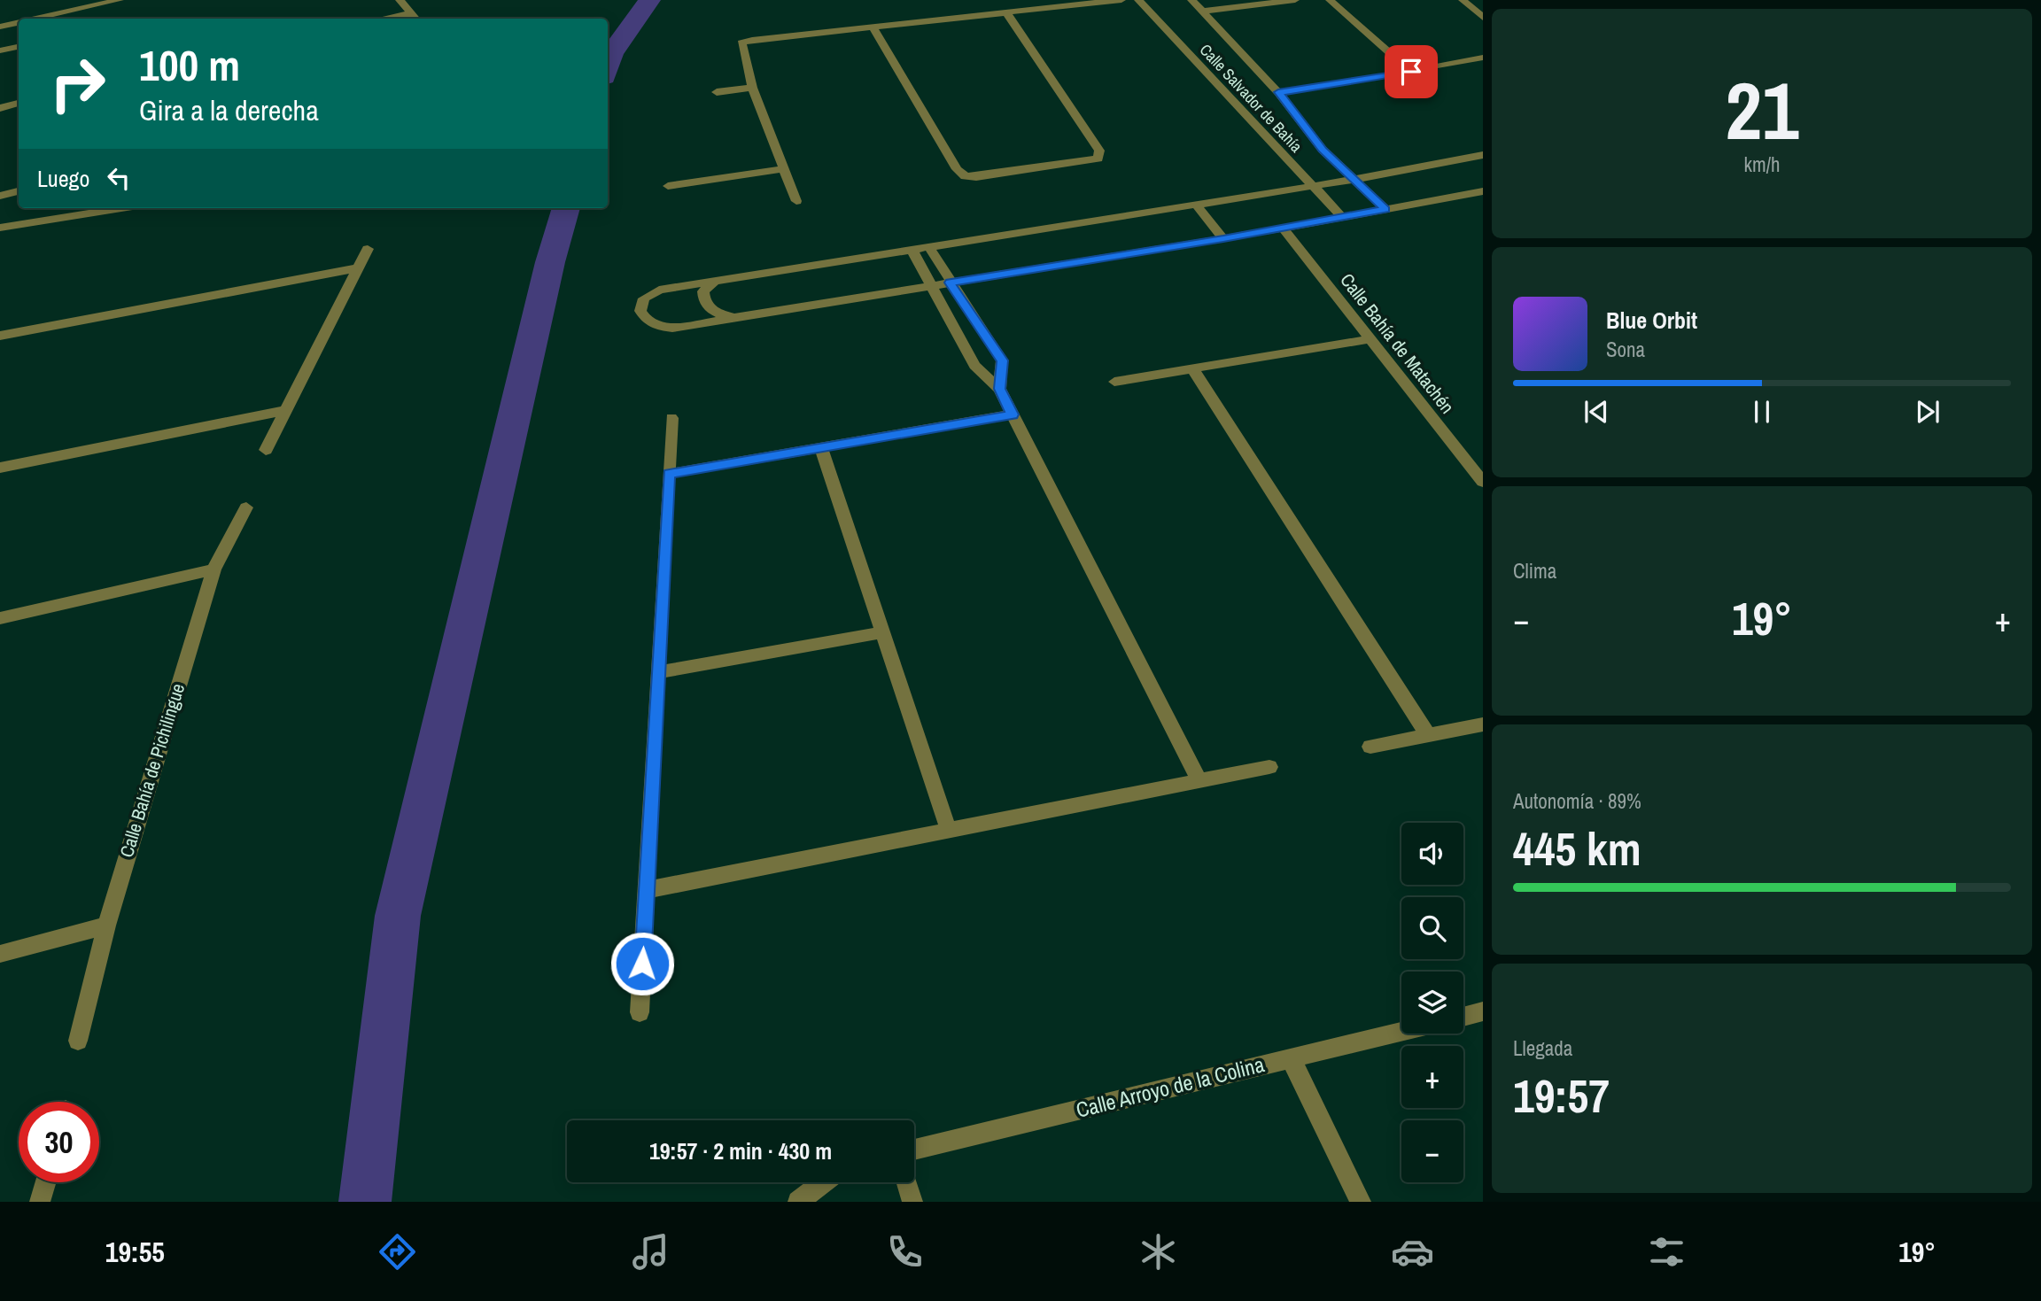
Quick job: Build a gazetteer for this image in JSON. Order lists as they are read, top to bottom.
{
  "streets": {
    "street": [
      "Calle Salvador de Bahía",
      "Calle Bahía de Matachén",
      "Calle Bahía de Pichilingue",
      "Calle Arroyo de la Colina"
    ]
  },
  "page": {
    "tile": [
      ["21", "km/h"],
      "Clima",
      ["Autonomía · 89%", "445 km"],
      ["Llegada", "19:57"]
    ],
    "turn": ["100 m", "Gira a la derecha"],
    "then": "Luego",
    "song": ["Blue Orbit", "Sona"],
    "heat": ["−", "19°", "+"],
    "map_buttons": ["+", "−"],
    "limit": "30",
    "trip": "19:57 · 2 min · 430 m",
    "tabs": ["19:55", "19°"]
  }
}
